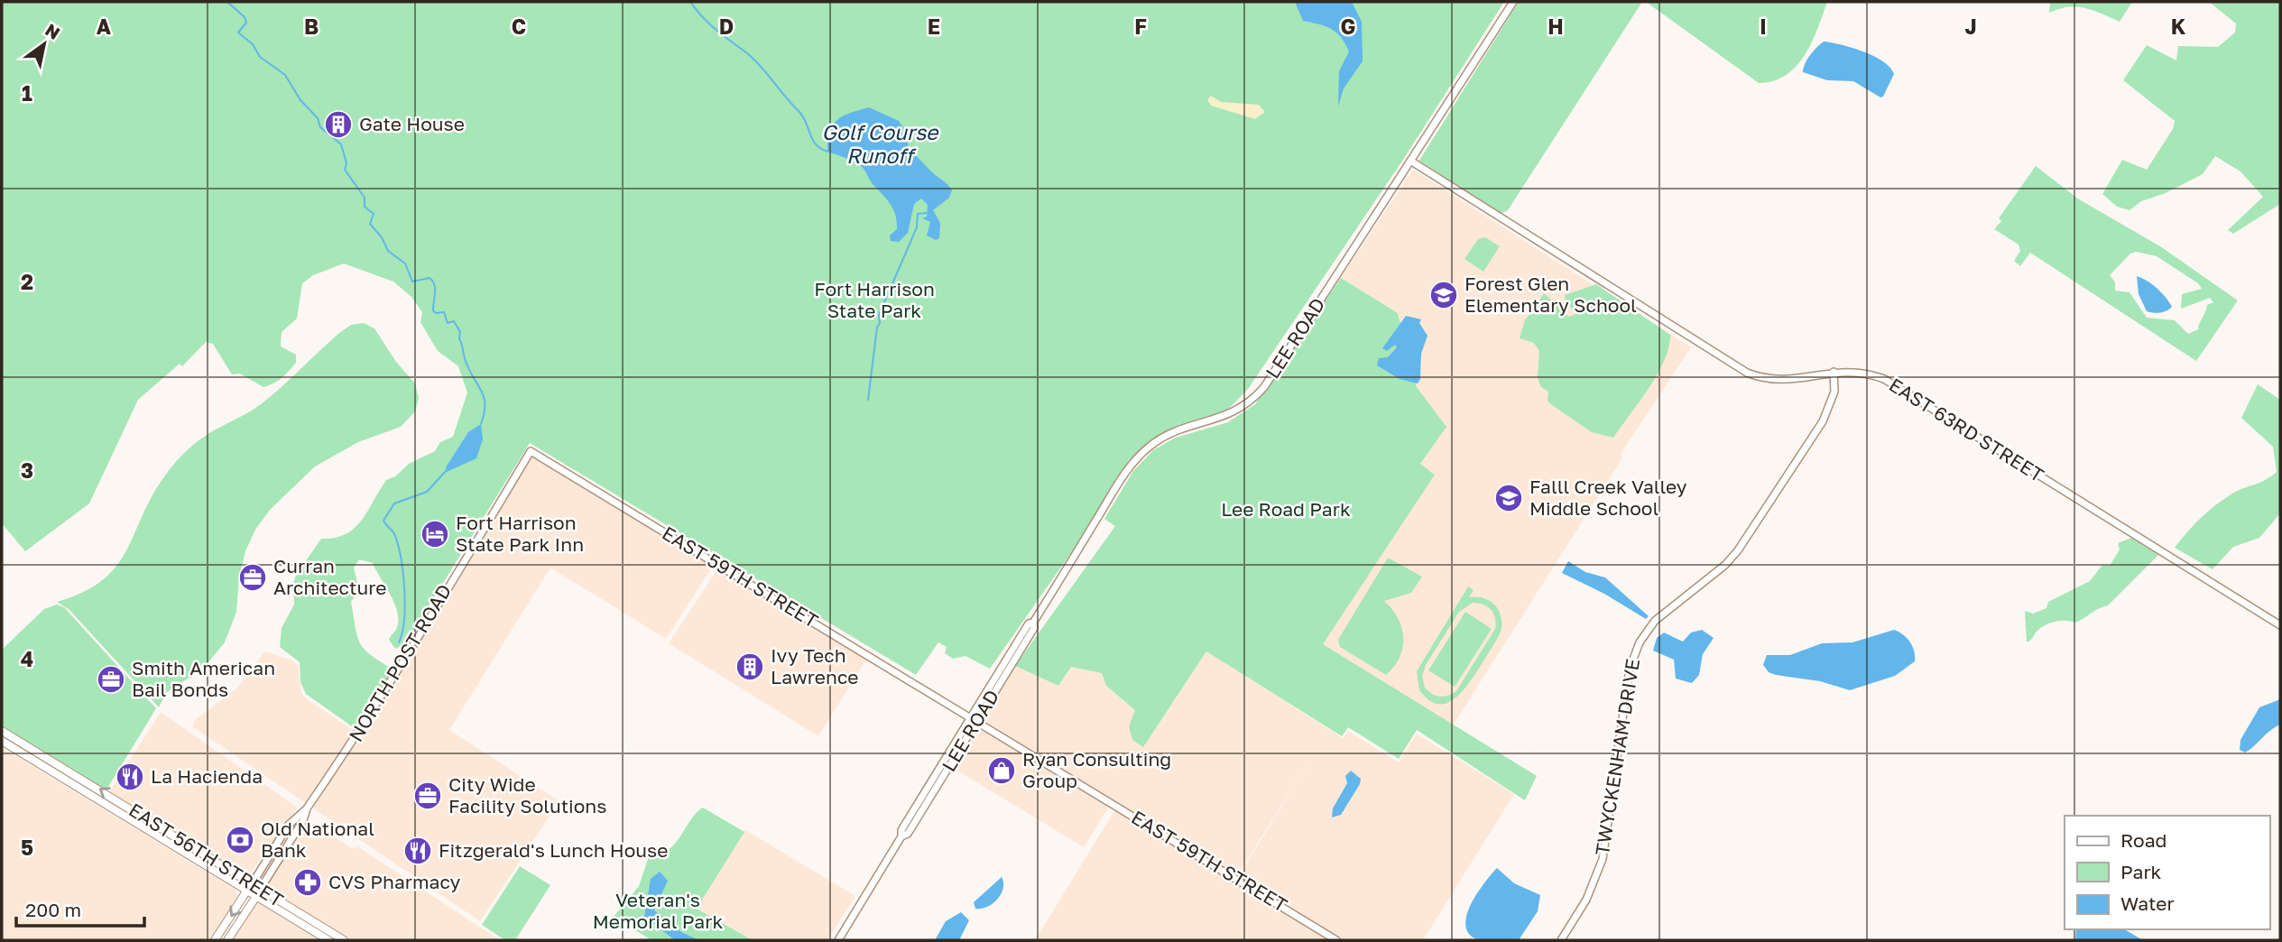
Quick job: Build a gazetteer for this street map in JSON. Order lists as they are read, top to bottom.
{
  "streets": {
    "main road": ["NORTH POST ROAD", "EAST 56TH STREET"],
    "street": [
      "LEE ROAD",
      "EAST 63RD STREET",
      "EAST 59TH STREET",
      "TWYCKENHAM DRIVE"
    ]
  },
  "crossings": [
    ["LEE ROAD", "EAST 63RD STREET"],
    ["LEE ROAD", "EAST 59TH STREET"],
    ["EAST 63RD STREET", "TWYCKENHAM DRIVE"],
    ["EAST 59TH STREET", "NORTH POST ROAD"],
    ["NORTH POST ROAD", "EAST 56TH STREET"]
  ],
  "water": ["Golf Course Runoff"],
  "parks": ["Fort Harrison State Park", "Lee Road Park", "Veteran's Memorial Park"],
  "places": {
    "building": ["Gate House", "Ivy Tech Lawrence"],
    "school or university": ["Forest Glen Elementary School", "Falll Creek Valley Middle School"],
    "hotel": ["Fort Harrison State Park Inn"],
    "office": ["Curran Architecture", "Smith American Bail Bonds", "City Wide Facility Solutions"],
    "shop": ["Ryan Consulting Group"],
    "restaurant": ["La Hacienda", "Fitzgerald's Lunch House"],
    "bank": ["Old National Bank"],
    "pharmacy": ["CVS Pharmacy"]
  },
  "legend": ["Road", "Park", "Water"],
  "scale_bar": "200 m",
  "north": "top right",
  "grid": {
    "columns": [
      "A",
      "B",
      "C",
      "D",
      "E",
      "F",
      "G",
      "H",
      "I",
      "J",
      "K"
    ],
    "rows": [
      "1",
      "2",
      "3",
      "4",
      "5"
    ]
  }
}
